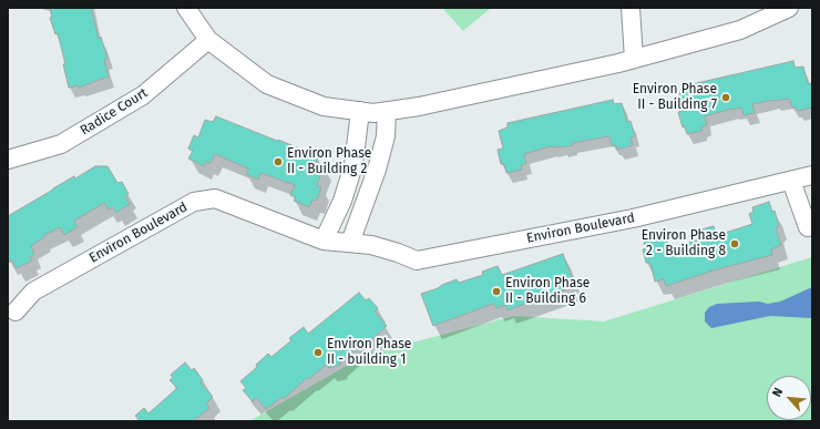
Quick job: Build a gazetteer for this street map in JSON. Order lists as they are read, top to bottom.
{
  "streets": {
    "street": ["Radice Court", "Environ Boulevard"]
  },
  "places": [
    "Environ Phase II - Building 7",
    "Environ Phase II - Building 2",
    "Environ Phase 2 - Building 8",
    "Environ Phase II - Building 6",
    "Environ Phase II - building 1"
  ],
  "north": "top left"
}
